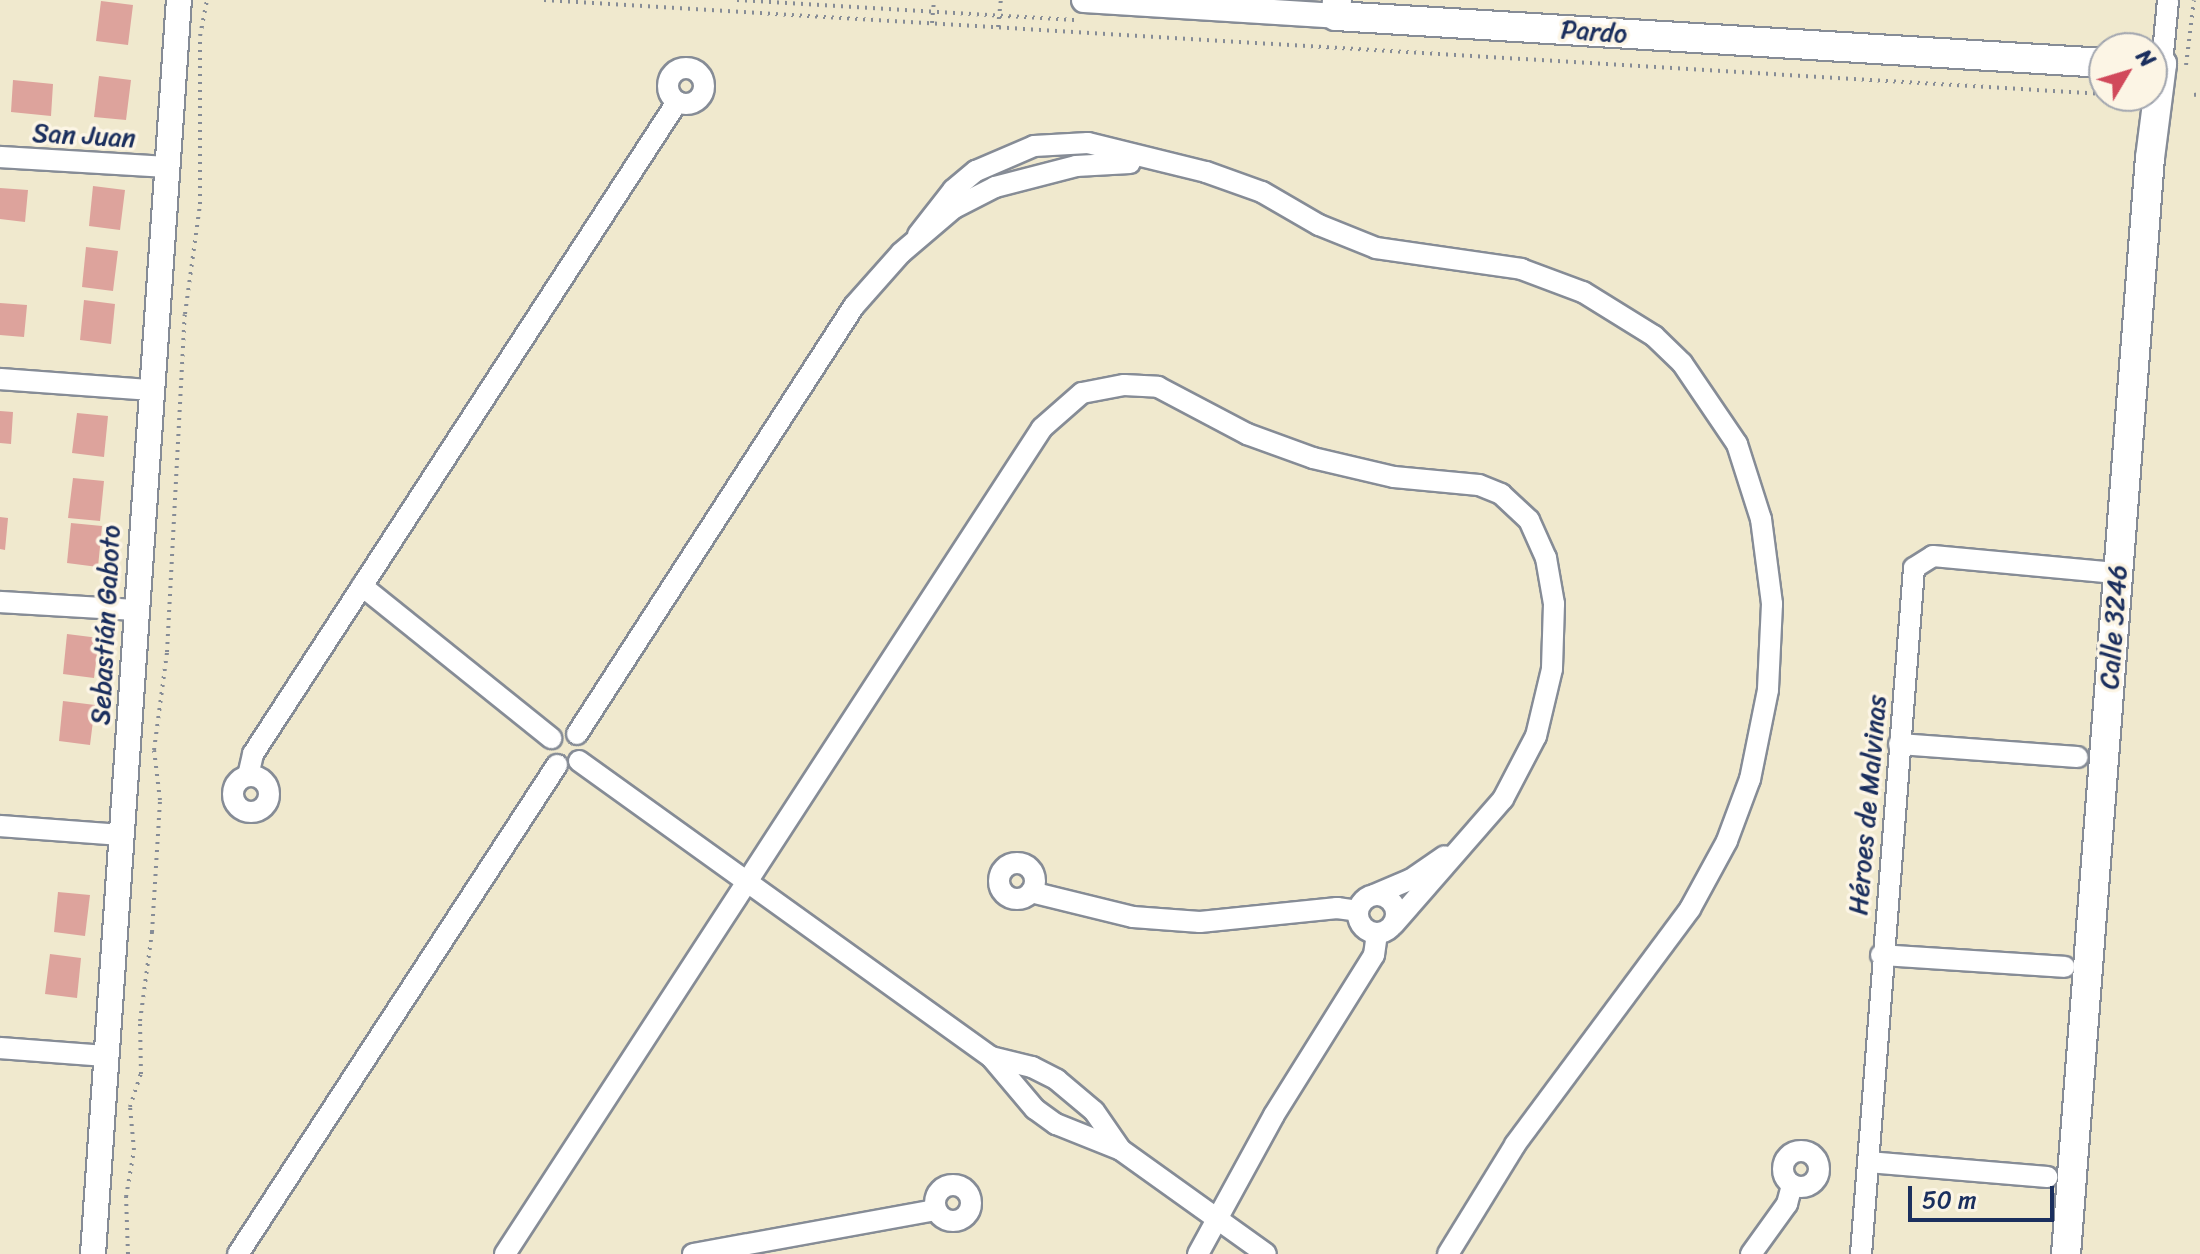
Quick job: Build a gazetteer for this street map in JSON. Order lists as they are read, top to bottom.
{
  "streets": {
    "main road": ["Pardo", "Calle 3246"],
    "street": ["San Juan", "Sebastián Gaboto", "Héroes de Malvinas"]
  },
  "crossings": [
    ["San Juan", "Sebastián Gaboto"],
    ["Calle 3246", "Héroes de Malvinas"]
  ],
  "scale_bar": "50 m",
  "north": "top right"
}
